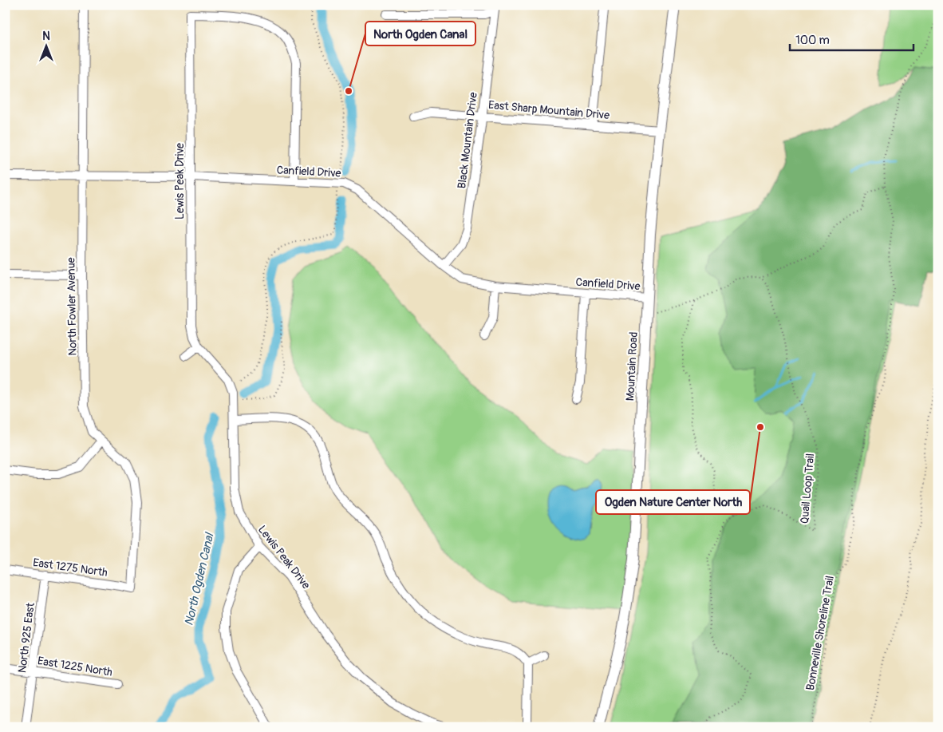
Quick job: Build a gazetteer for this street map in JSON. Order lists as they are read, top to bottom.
{
  "streets": {
    "street": [
      "East Sharp Mountain Drive",
      "Black Mountain Drive",
      "Canfield Drive",
      "Lewis Peak Drive",
      "North Fowler Avenue",
      "Mountain Road",
      "East 1275 North",
      "North 925 East",
      "East 1225 North"
    ],
    "path": ["Quail Loop Trail", "Bonneville Shoreline Trail"]
  },
  "crossings": [
    ["East Sharp Mountain Drive", "Black Mountain Drive"],
    ["East Sharp Mountain Drive", "Mountain Road"],
    ["Black Mountain Drive", "Canfield Drive"],
    ["Canfield Drive", "Lewis Peak Drive"],
    ["Canfield Drive", "North Fowler Avenue"],
    ["Canfield Drive", "Mountain Road"],
    ["North Fowler Avenue", "East 1275 North"],
    ["East 1275 North", "North 925 East"],
    ["North 925 East", "East 1225 North"]
  ],
  "water": ["North Ogden Canal"],
  "places": ["North Ogden Canal", "Ogden Nature Center North"],
  "scale_bar": "100 m",
  "north": "top"
}
